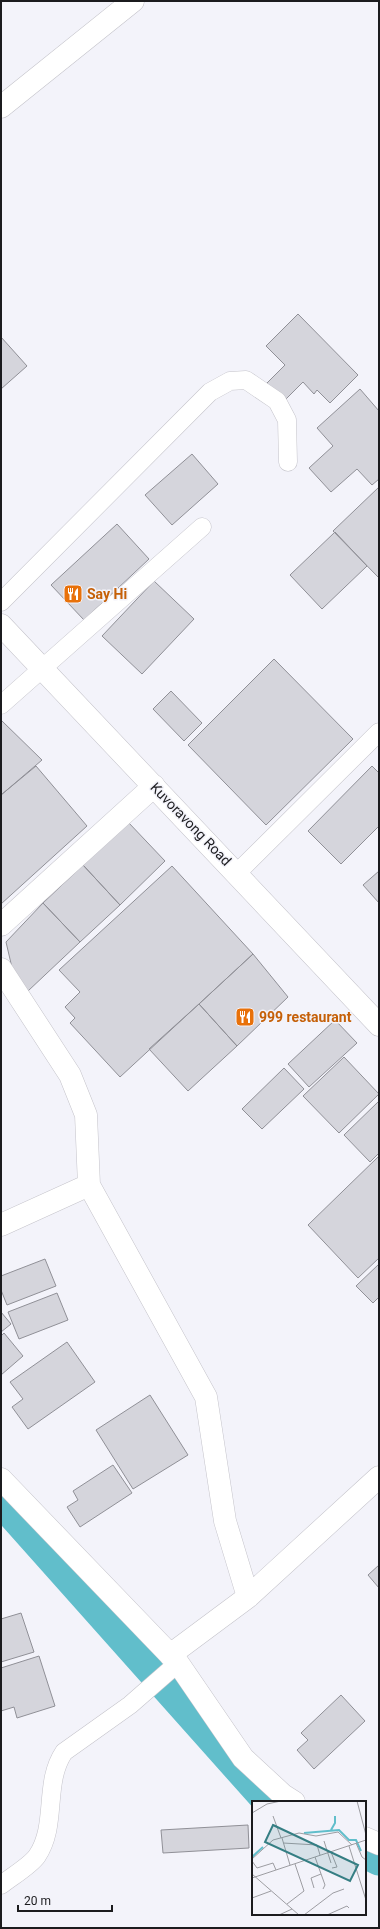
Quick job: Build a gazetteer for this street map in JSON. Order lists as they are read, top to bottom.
{
  "streets": {
    "street": ["Kuvoravong Road"]
  },
  "places": {
    "restaurant": ["Say Hi", "999 restaurant"]
  },
  "scale_bar": "20 m"
}
